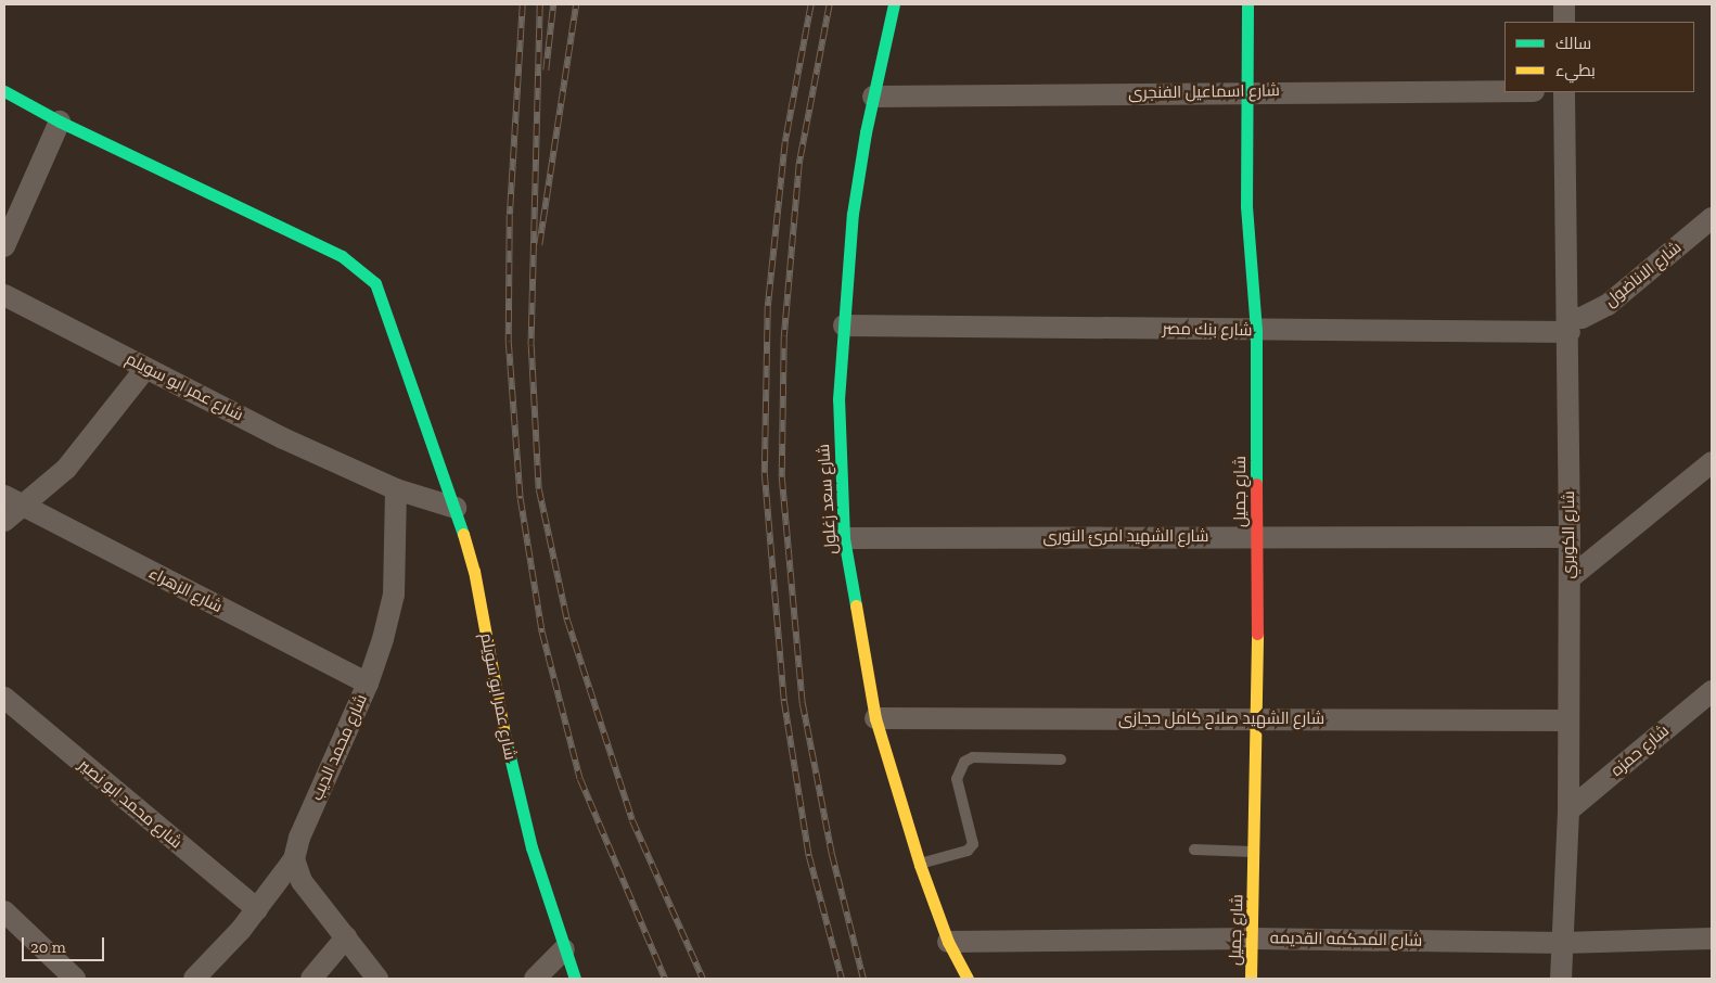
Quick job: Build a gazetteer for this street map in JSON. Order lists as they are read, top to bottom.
{
  "streets": {
    "street": [
      "شارع اسماعيل الفنجرى",
      "شارع الاناضول",
      "شارع بنك مصر",
      "شارع عمر ابو سويلم",
      "شارع جميل",
      "شارع سعد زغلول",
      "شارع الكوبري",
      "شارع الشهيد امرئ النورى",
      "شارع الزهراء",
      "شارع الشهيد صلاح كامل حجازى",
      "شارع محمد الديب",
      "شارع حمزه",
      "شارع محمد ابو نصير",
      "شارع المحكمه القديمه"
    ]
  },
  "crossings": [
    ["شارع اسماعيل الفنجرى", "شارع جميل"],
    ["شارع اسماعيل الفنجرى", "شارع سعد زغلول"],
    ["شارع الاناضول", "شارع بنك مصر"],
    ["شارع الاناضول", "شارع الكوبري"],
    ["شارع بنك مصر", "شارع جميل"],
    ["شارع بنك مصر", "شارع سعد زغلول"],
    ["شارع بنك مصر", "شارع الكوبري"],
    ["شارع عمر ابو سويلم", "شارع محمد الديب"],
    ["شارع جميل", "شارع الشهيد امرئ النورى"],
    ["شارع جميل", "شارع الشهيد صلاح كامل حجازى"],
    ["شارع جميل", "شارع المحكمه القديمه"],
    ["شارع سعد زغلول", "شارع الشهيد امرئ النورى"],
    ["شارع سعد زغلول", "شارع الشهيد صلاح كامل حجازى"],
    ["شارع سعد زغلول", "شارع المحكمه القديمه"],
    ["شارع الكوبري", "شارع الشهيد امرئ النورى"],
    ["شارع الكوبري", "شارع الشهيد صلاح كامل حجازى"],
    ["شارع الكوبري", "شارع حمزه"],
    ["شارع الكوبري", "شارع المحكمه القديمه"],
    ["شارع الزهراء", "شارع محمد الديب"]
  ],
  "legend": ["سالك", "بطيء"],
  "scale_bar": "20 m"
}
